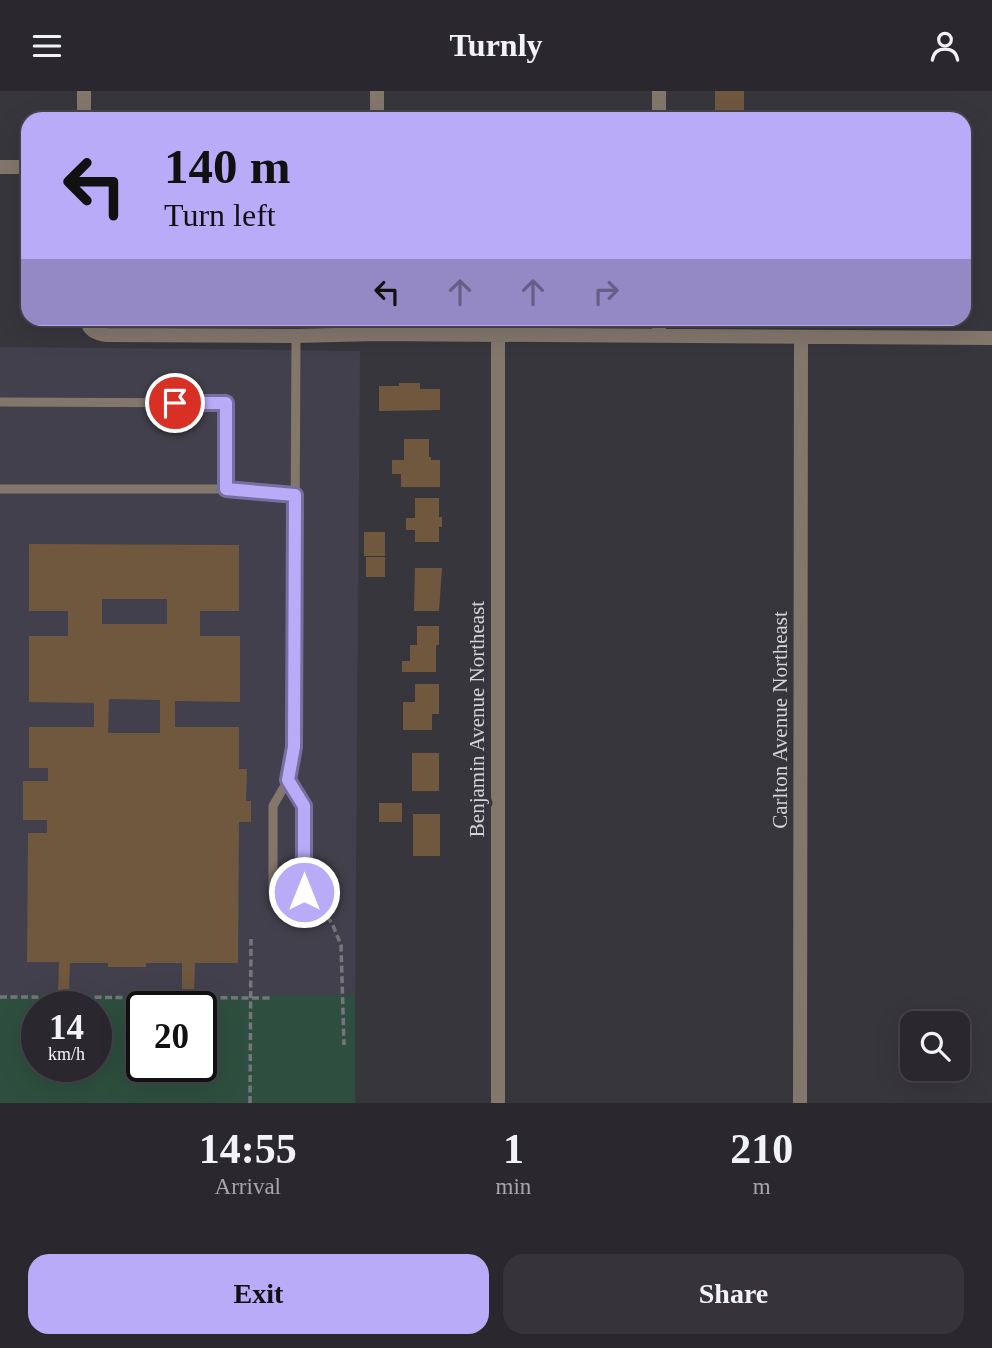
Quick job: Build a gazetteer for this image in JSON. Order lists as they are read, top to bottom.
{
  "streets": {
    "street": ["Benjamin Avenue Northeast", "Carlton Avenue Northeast"]
  },
  "page": {
    "header": "Turnly",
    "turn": ["140 m", "Turn left"],
    "speed": "14 km/h",
    "limit": "20",
    "eta": [
      "14:55",
      "Arrival",
      "1",
      "min",
      "210",
      "m"
    ],
    "buttons": ["Exit", "Share"]
  }
}
